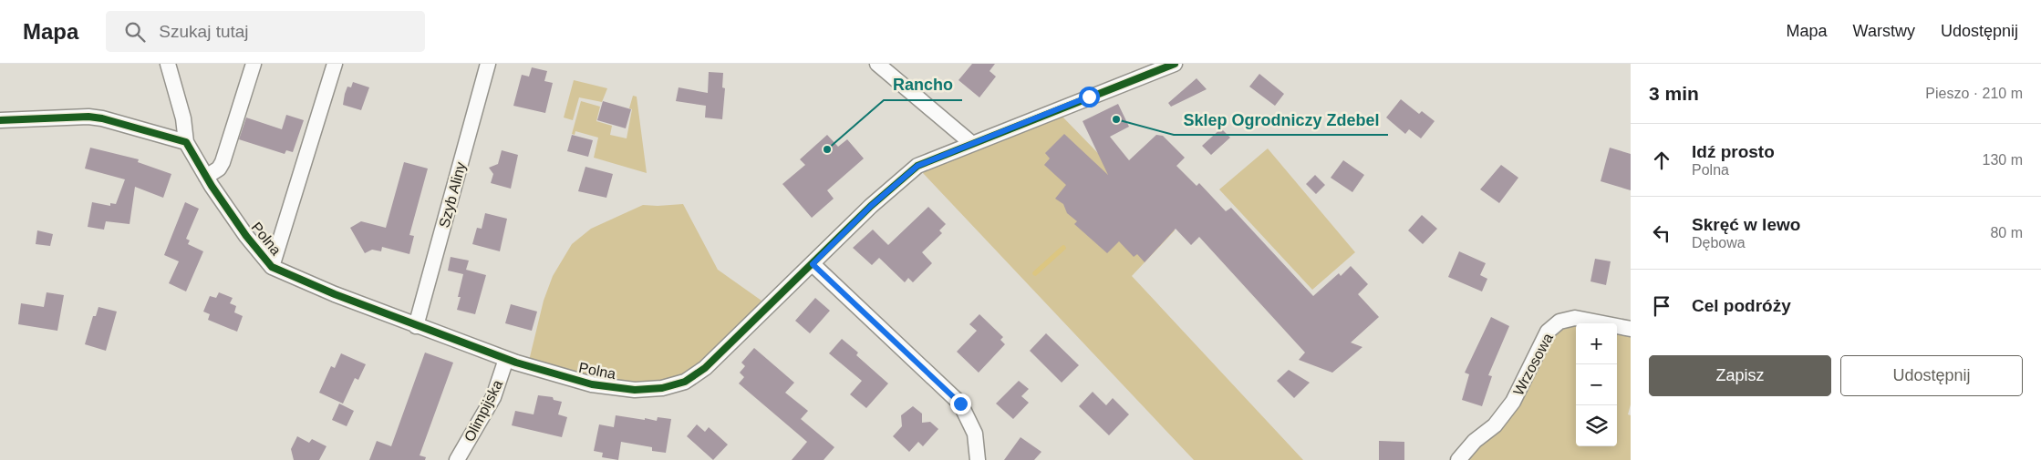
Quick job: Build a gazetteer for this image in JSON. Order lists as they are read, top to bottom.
{
  "streets": {
    "street": [
      "Szyb Aliny",
      "Polna",
      "Wrzosowa",
      "Olimpijska"
    ]
  },
  "crossings": [
    ["Szyb Aliny", "Polna"],
    ["Polna", "Olimpijska"]
  ],
  "places": ["Sklep Ogrodniczy Zdebel", "Rancho"],
  "page": {
    "header": "Mapa",
    "search": "Szukaj tutaj",
    "nav": ["Mapa", "Warstwy", "Udostępnij"],
    "heading": ["3 min", "Pieszo · 210 m"],
    "list": [
      ["Idź prosto", "Polna", "130 m"],
      ["Skręć w lewo", "Dębowa", "80 m"],
      "Cel podróży"
    ],
    "map_buttons": ["+", "−"],
    "buttons": ["Zapisz", "Udostępnij"]
  }
}
